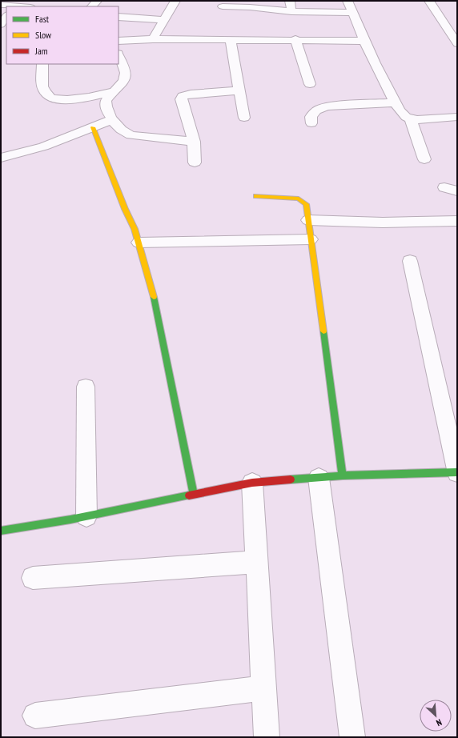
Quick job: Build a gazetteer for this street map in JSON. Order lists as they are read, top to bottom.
{
  "legend": ["Fast", "Slow", "Jam"],
  "north": "bottom right"
}
